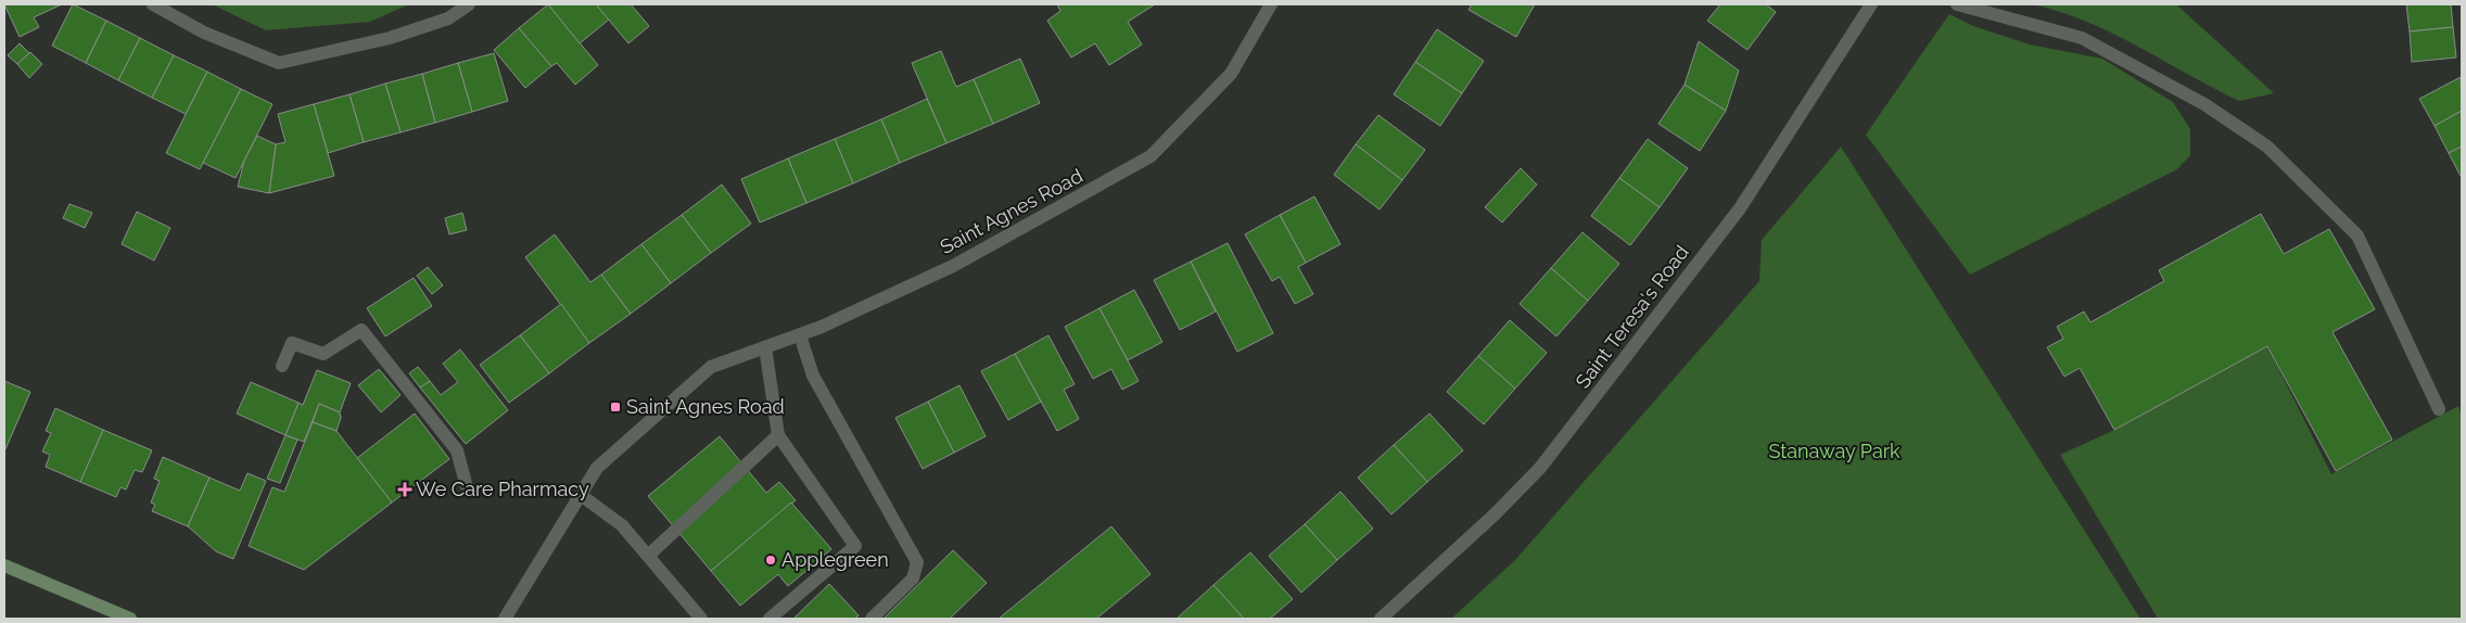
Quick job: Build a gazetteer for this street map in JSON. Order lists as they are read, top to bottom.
{
  "streets": {
    "street": ["Saint Agnes Road", "Saint Teresa's Road"]
  },
  "parks": ["Stanaway Park"],
  "places": {
    "transit": ["Saint Agnes Road"],
    "health": ["We Care Pharmacy"],
    "other": ["Applegreen"]
  }
}
